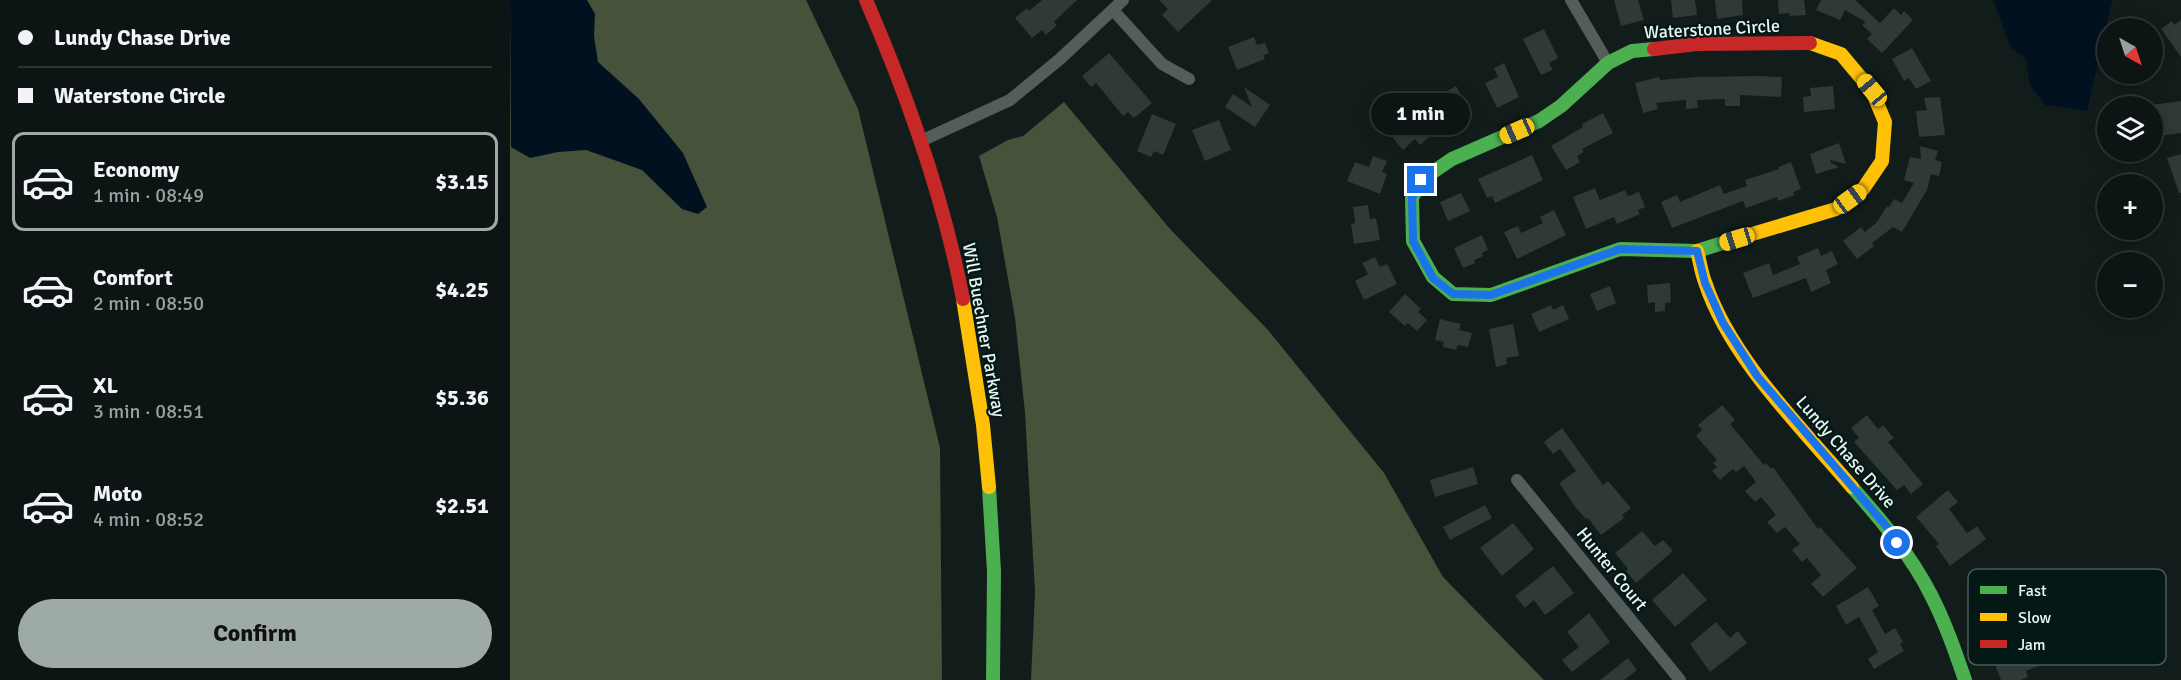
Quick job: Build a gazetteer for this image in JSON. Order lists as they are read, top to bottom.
{
  "streets": {
    "street": [
      "Waterstone Circle",
      "Will Buechner Parkway",
      "Lundy Chase Drive",
      "Hunter Court"
    ]
  },
  "crossings": [
    ["Waterstone Circle", "Lundy Chase Drive"]
  ],
  "legend": ["Fast", "Slow", "Jam"],
  "north": "bottom right",
  "page": {
    "banner": ["Lundy Chase Drive", "Waterstone Circle"],
    "map_buttons": ["+", "−"],
    "bubble": "1 min",
    "list": [
      {
        "name": "Economy",
        "note": "1 min · 08:49",
        "value": "$3.15"
      },
      {
        "name": "Comfort",
        "note": "2 min · 08:50",
        "value": "$4.25"
      },
      {
        "name": "XL",
        "note": "3 min · 08:51",
        "value": "$5.36"
      },
      {
        "name": "Moto",
        "note": "4 min · 08:52",
        "value": "$2.51"
      }
    ],
    "buttons": "Confirm"
  }
}
